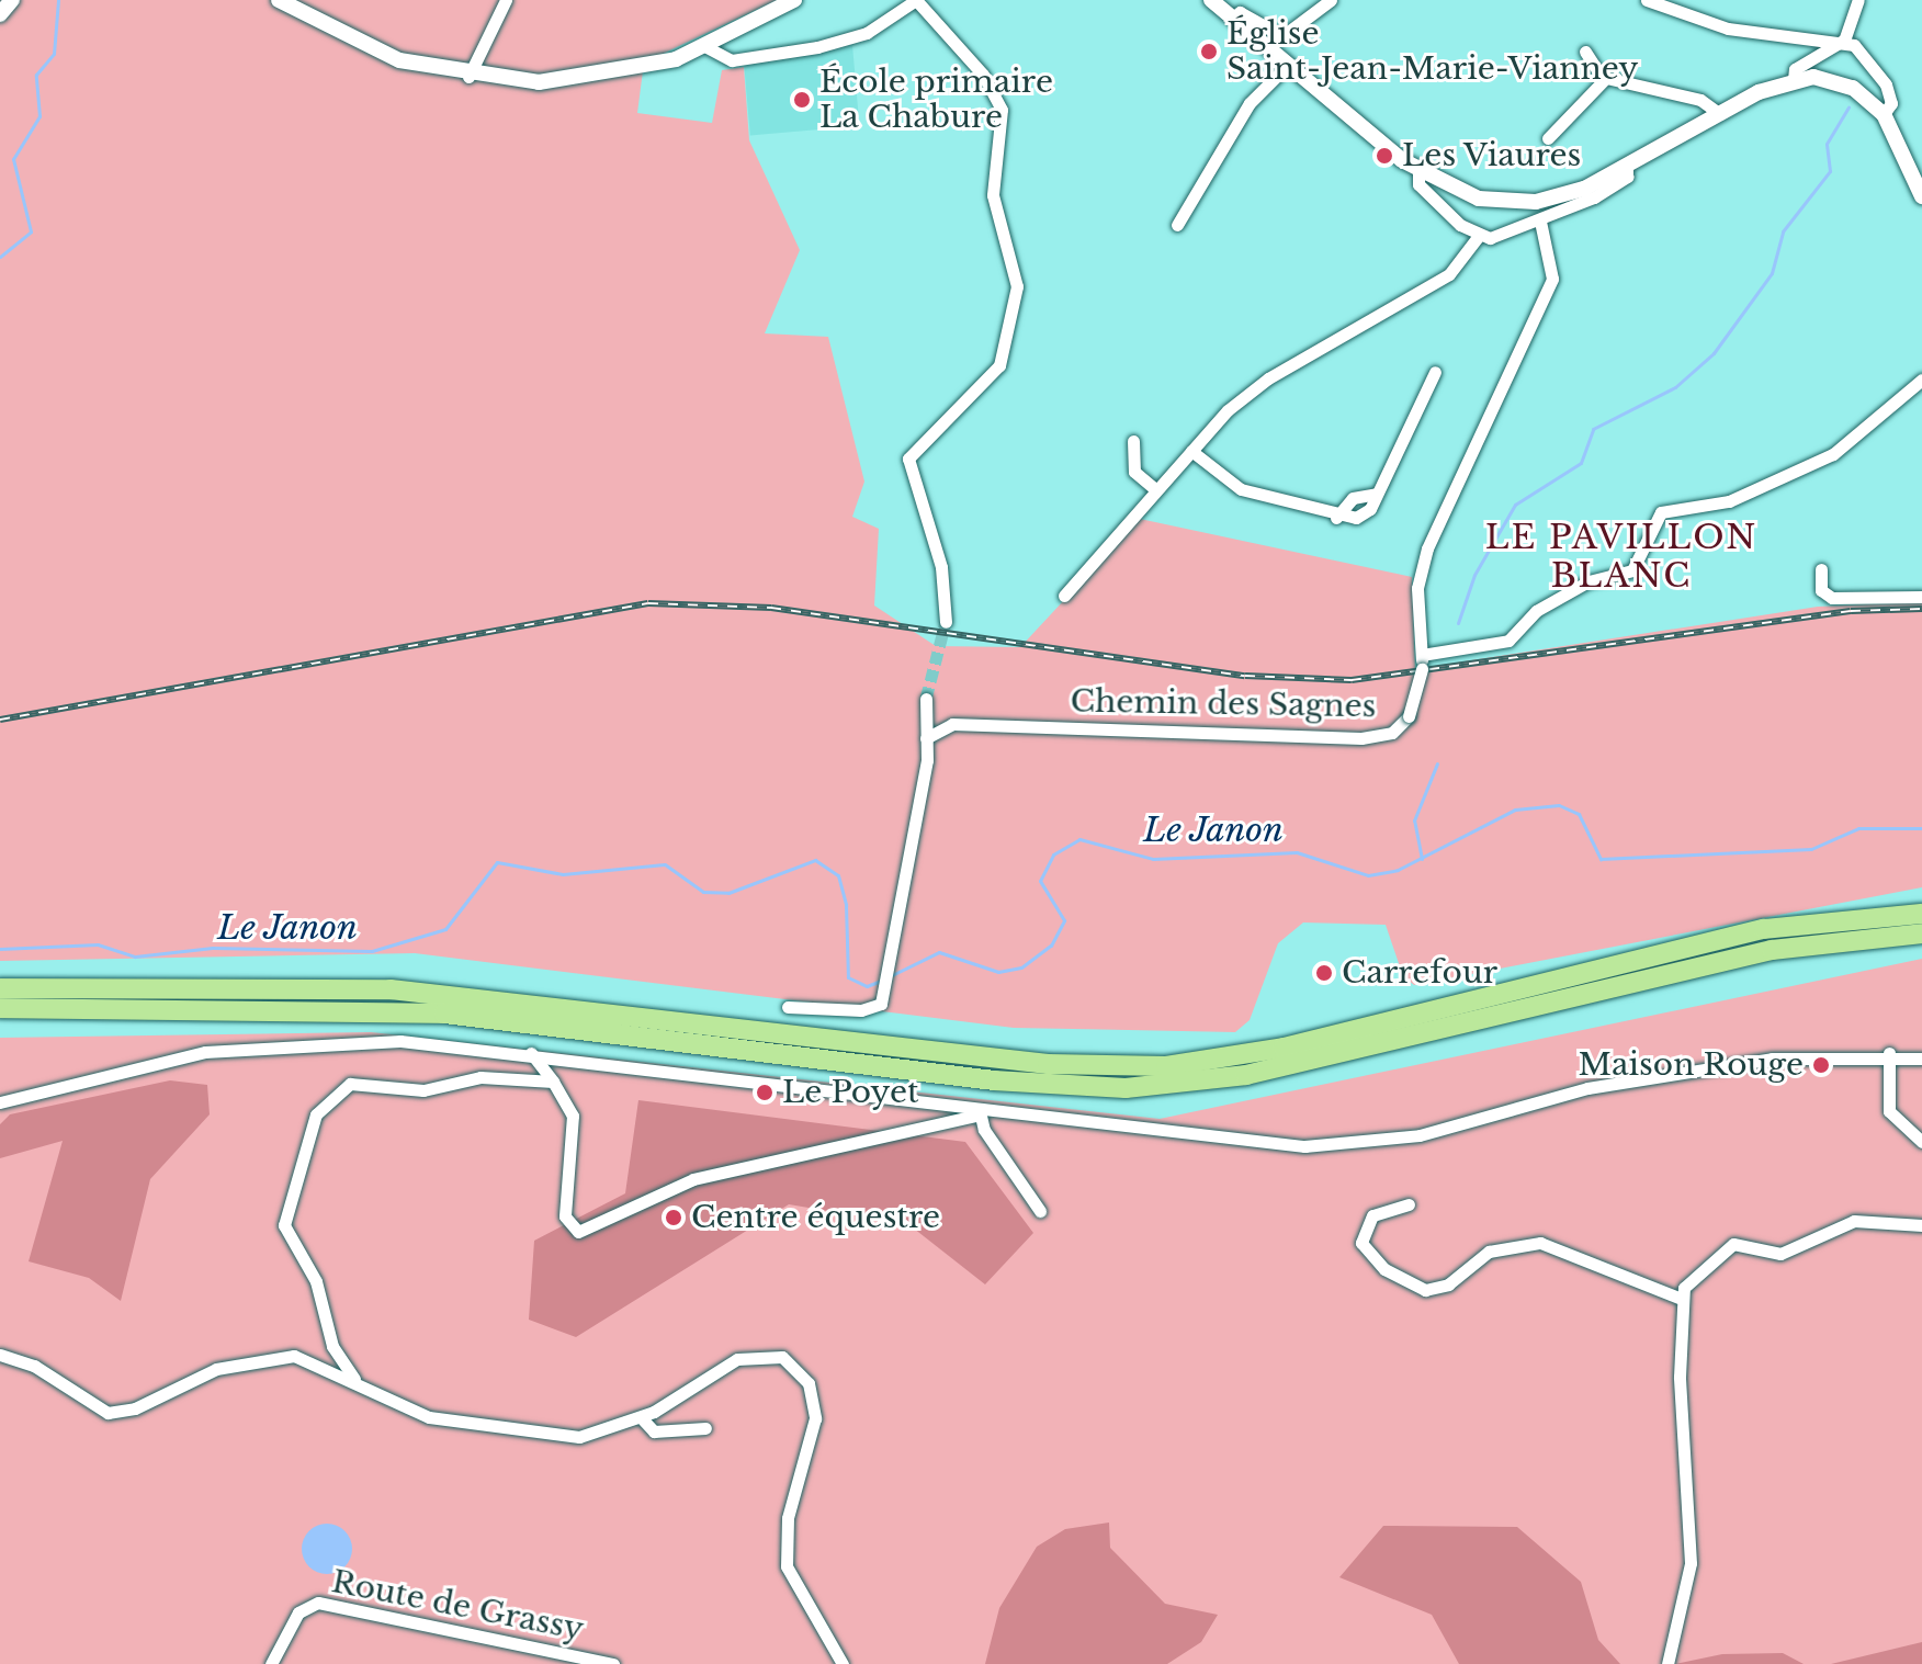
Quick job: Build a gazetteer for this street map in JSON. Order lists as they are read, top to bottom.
{
  "streets": {
    "street": ["Chemin des Sagnes", "Route de Grassy"]
  },
  "districts": ["LE PAVILLON BLANC"],
  "water": ["Le Janon"],
  "places": [
    "Église Saint-Jean-Marie-Vianney",
    "École primaire La Chabure",
    "Les Viaures",
    "Carrefour",
    "Maison Rouge",
    "Le Poyet",
    "Centre équestre"
  ]
}
